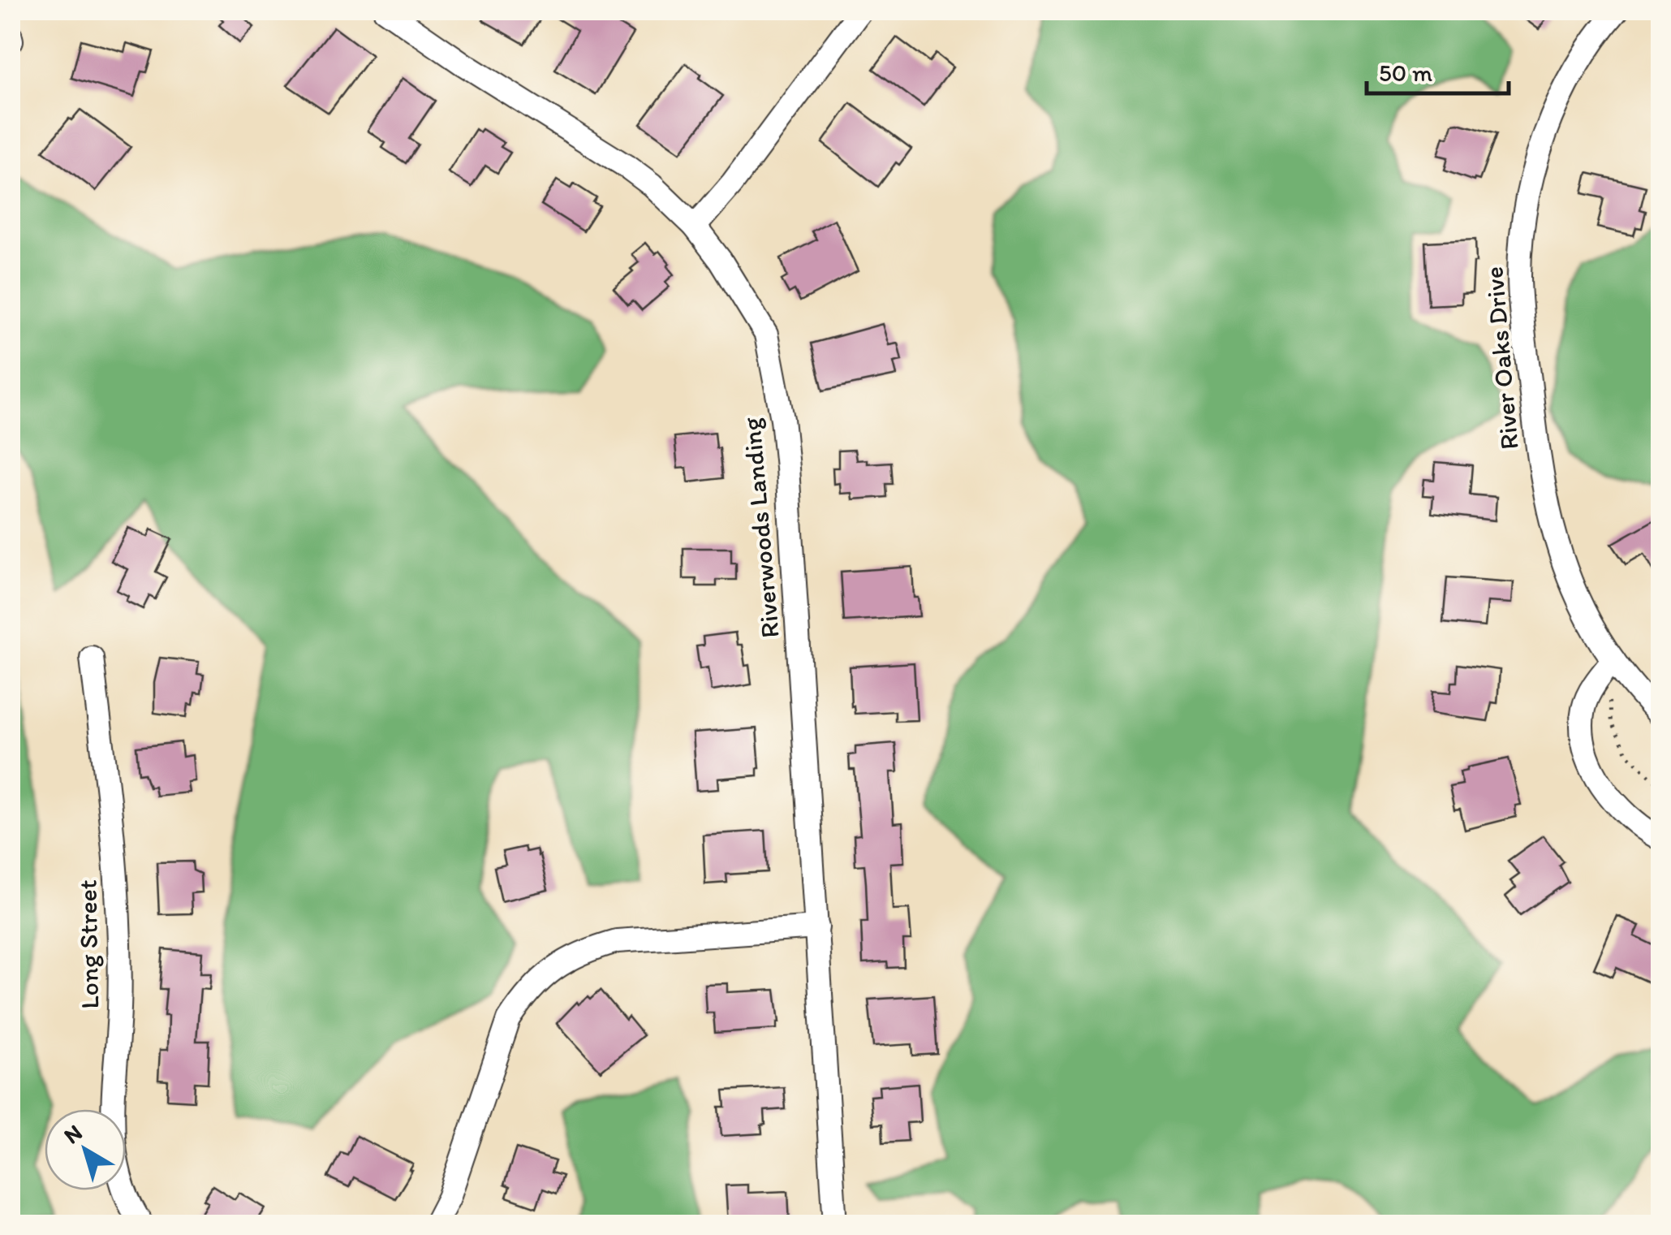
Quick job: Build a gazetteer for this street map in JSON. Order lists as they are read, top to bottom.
{
  "streets": {
    "street": ["River Oaks Drive", "Riverwoods Landing", "Long Street"]
  },
  "scale_bar": "50 m",
  "north": "top left"
}
